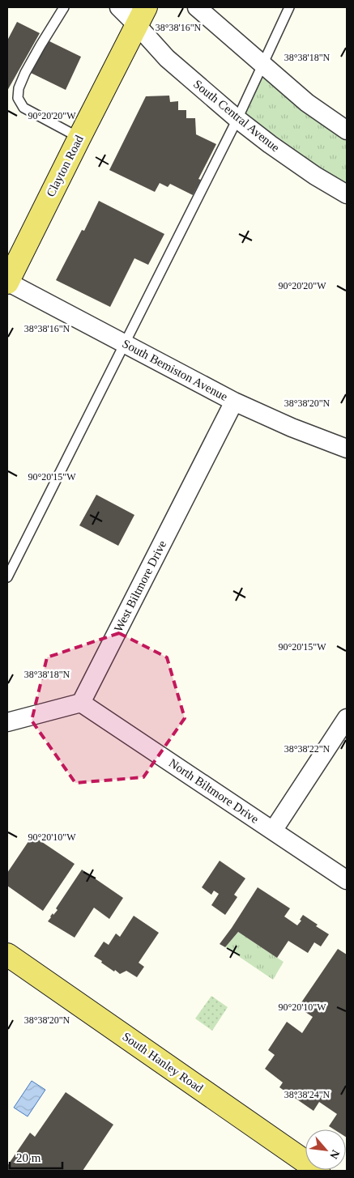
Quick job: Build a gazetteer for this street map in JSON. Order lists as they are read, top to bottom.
{
  "streets": {
    "main road": ["Clayton Road", "South Hanley Road"],
    "street": [
      "South Central Avenue",
      "South Bemiston Avenue",
      "West Biltmore Drive",
      "North Biltmore Drive"
    ]
  },
  "crossings": [
    ["South Central Avenue", "Clayton Road"],
    ["Clayton Road", "South Bemiston Avenue"],
    ["South Bemiston Avenue", "West Biltmore Drive"],
    ["West Biltmore Drive", "North Biltmore Drive"]
  ],
  "scale_bar": "20 m",
  "north": "bottom right",
  "coordinates": [
    "38°38'16\"N",
    "38°38'18\"N",
    "90°20'20\"W",
    "38°38'20\"N",
    "90°20'15\"W",
    "38°38'22\"N",
    "90°20'10\"W",
    "38°38'24\"N"
  ]
}
